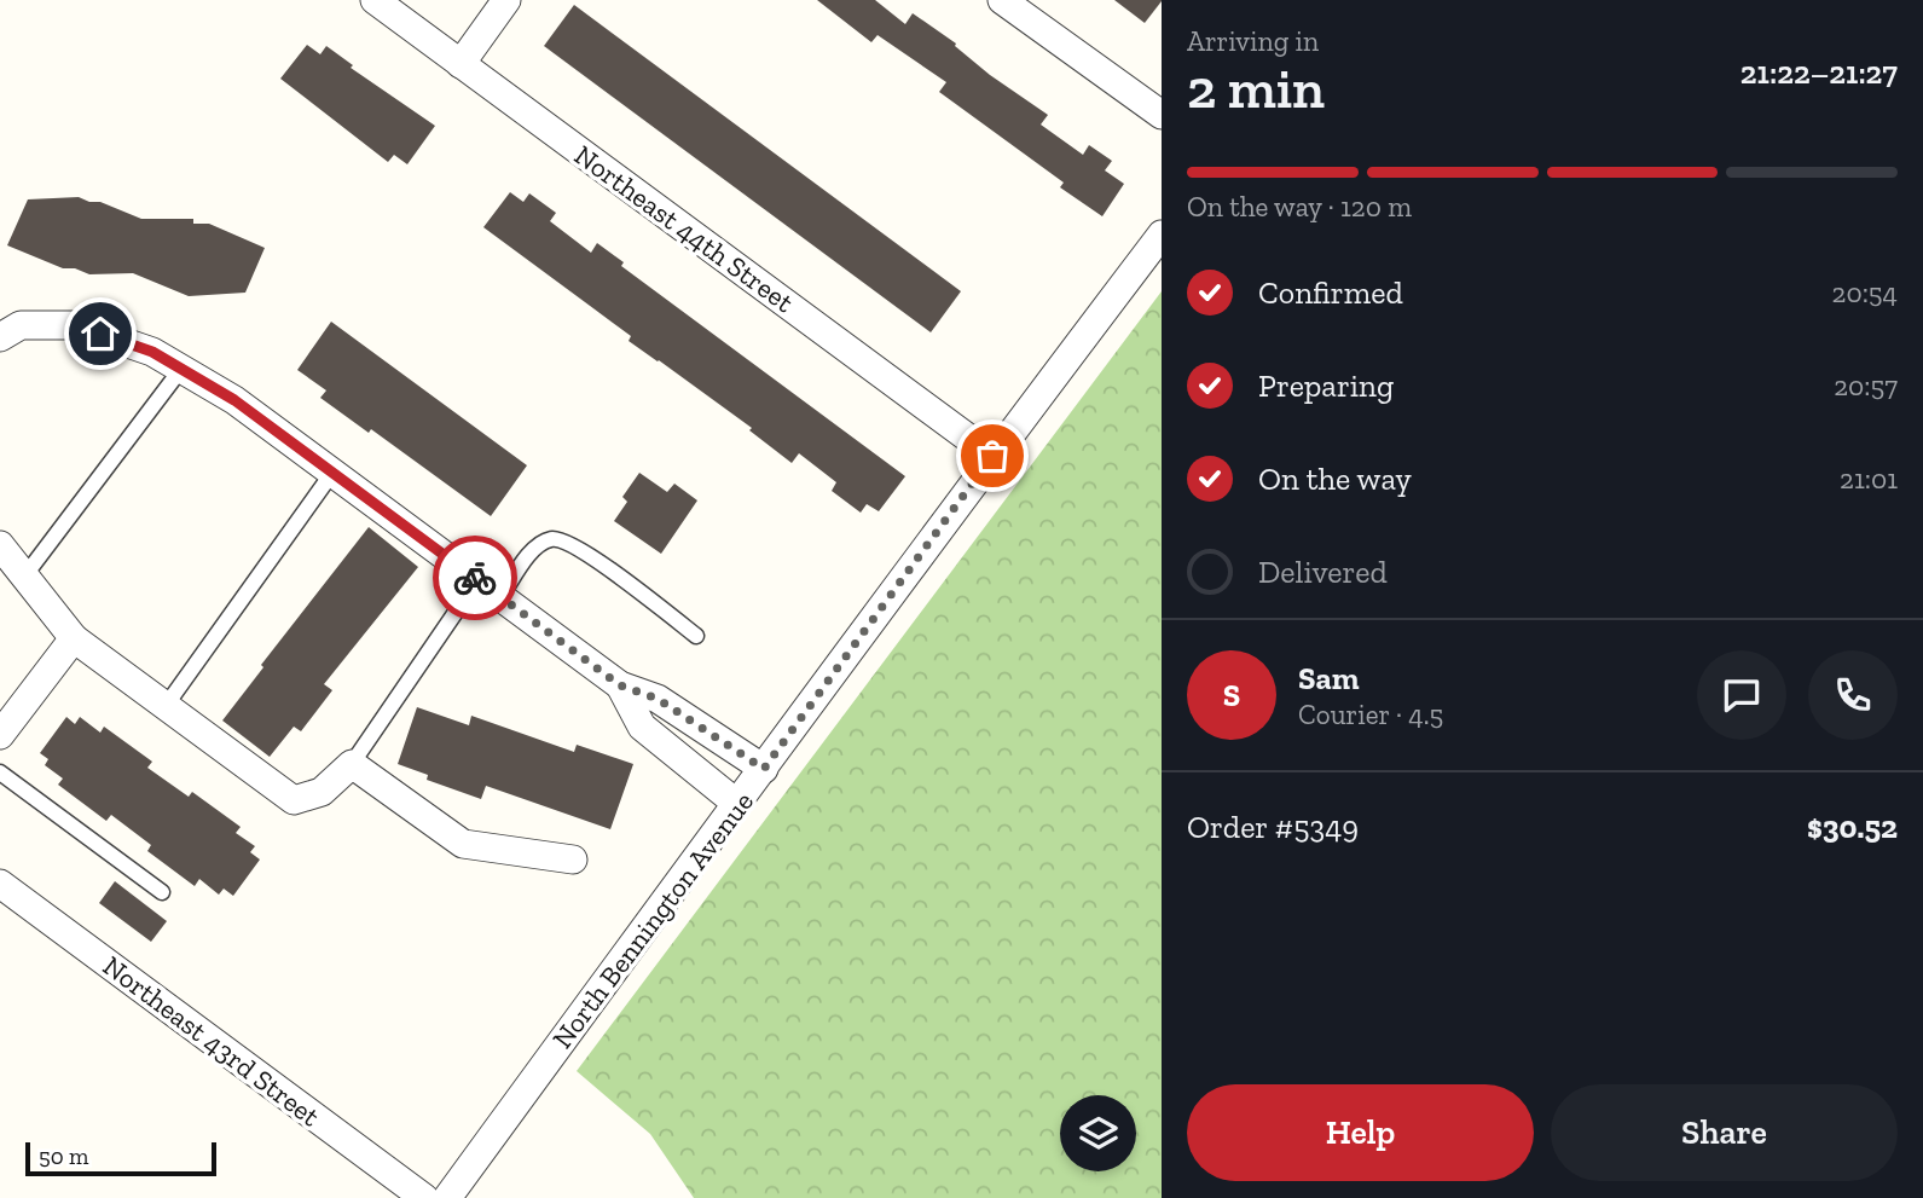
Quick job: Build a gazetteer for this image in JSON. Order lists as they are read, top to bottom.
{
  "streets": {
    "street": ["Northeast 44th Street", "North Bennington Avenue", "Northeast 43rd Street"]
  },
  "crossings": [
    ["Northeast 44th Street", "North Bennington Avenue"]
  ],
  "scale_bar": "50 m",
  "page": {
    "heading": ["2 min", "Arriving in", "21:22–21:27"],
    "panel": [
      "Sam",
      "Courier · 4.5",
      "Order #5349",
      "$30.52"
    ],
    "bar": "On the way · 120 m",
    "list": [
      ["Confirmed", "20:54"],
      ["Preparing", "20:57"],
      ["On the way", "21:01"],
      "Delivered"
    ],
    "round": "S",
    "buttons": ["Help", "Share"],
    "scale": "50 m"
  }
}
